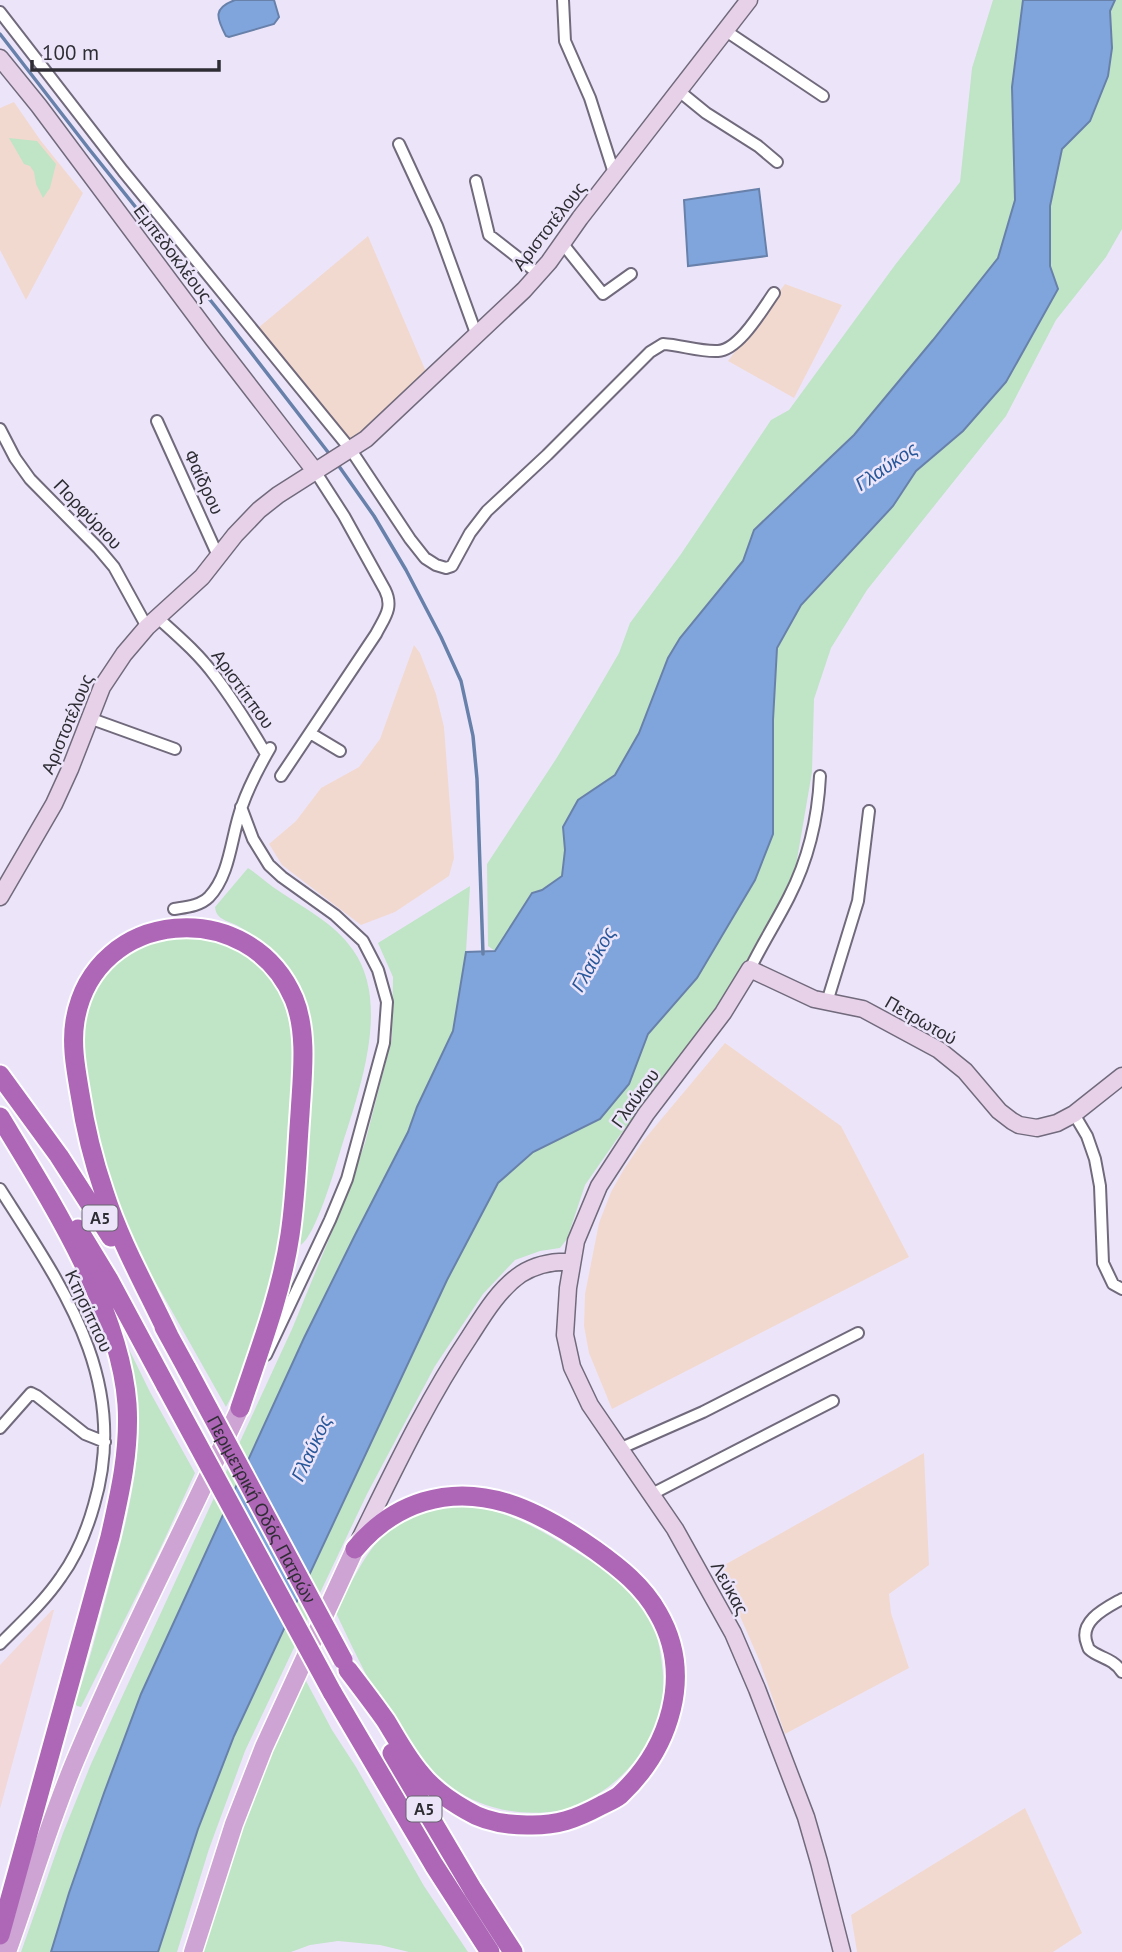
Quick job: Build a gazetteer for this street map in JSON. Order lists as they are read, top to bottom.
{
  "streets": {
    "highway": ["Α5", "Περιμετρική Οδός Πατρών"],
    "street": [
      "Αριστοτέλους",
      "Εμπεδοκλέους",
      "Φαίδρου",
      "Πορφύριου",
      "Αριστίππου",
      "Πετρωτού",
      "Γλαύκου",
      "Κτησίππου",
      "Λεύκας"
    ]
  },
  "crossings": [
    ["Αριστοτέλους", "Εμπεδοκλέους"],
    ["Αριστοτέλους", "Φαίδρου"],
    ["Αριστοτέλους", "Πορφύριου"],
    ["Αριστοτέλους", "Αριστίππου"],
    ["Πορφύριου", "Αριστίππου"],
    ["Πετρωτού", "Γλαύκου"],
    ["Γλαύκου", "Λεύκας"]
  ],
  "water": ["Γλαύκος"],
  "scale_bar": "100 m"
}
